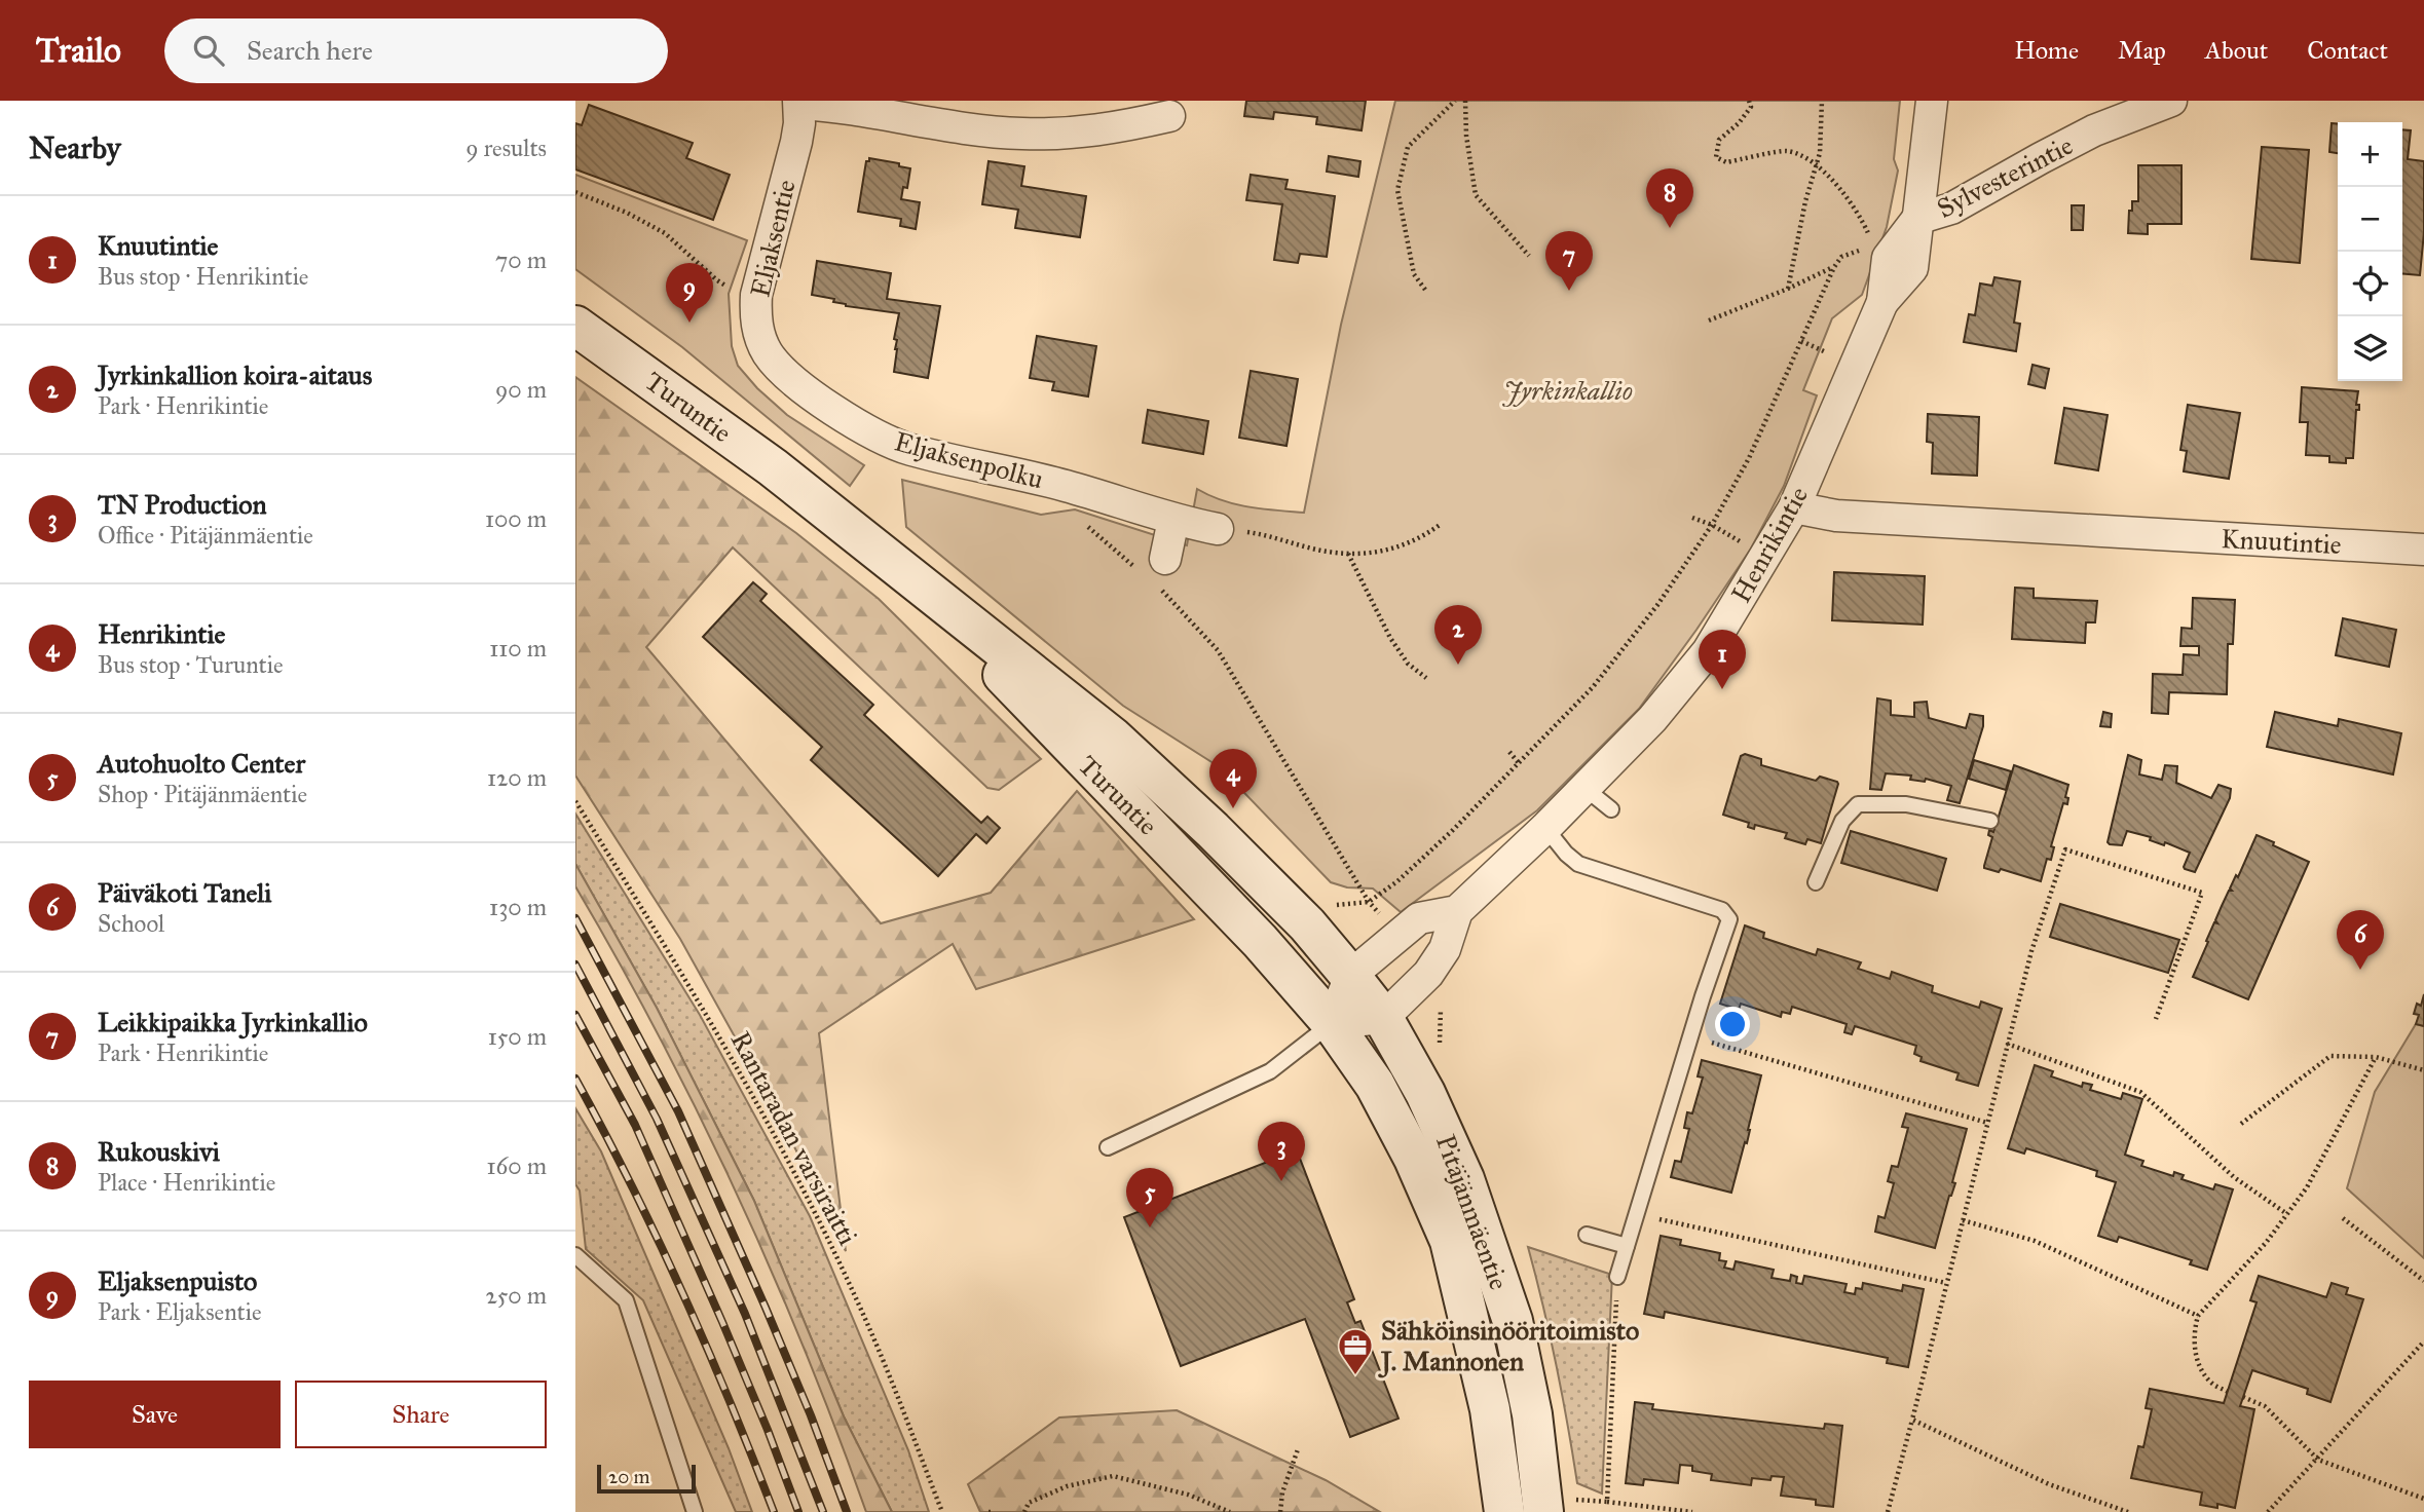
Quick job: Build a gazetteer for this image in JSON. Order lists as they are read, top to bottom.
{
  "streets": {
    "main road": ["Turuntie", "Pitäjänmäentie"],
    "street": [
      "Sylvesterintie",
      "Eljaksentie",
      "Eljaksenpolku",
      "Knuutintie",
      "Henrikintie"
    ],
    "path": ["Rantaradan varsiraitti"]
  },
  "crossings": [
    ["Sylvesterintie", "Henrikintie"],
    ["Eljaksentie", "Eljaksenpolku"],
    ["Turuntie", "Pitäjänmäentie"],
    ["Knuutintie", "Henrikintie"],
    ["Henrikintie", "Pitäjänmäentie"]
  ],
  "parks": ["Jyrkinkallio"],
  "places": {
    "office": ["Sähköinsinööritoimisto J. Mannonen"]
  },
  "scale_bar": "20 m",
  "page": {
    "header": "Trailo",
    "search": "Search here",
    "nav": [
      "Home",
      "Map",
      "About",
      "Contact"
    ],
    "heading": ["Nearby", "9 results"],
    "map_buttons": ["+", "−"],
    "pins": [
      "8",
      "7",
      "9",
      "2",
      "1",
      "4",
      "6",
      "3",
      "5"
    ],
    "list": [
      {
        "mark": "1",
        "name": "Knuutintie",
        "note": "Bus stop · Henrikintie",
        "value": "70 m"
      },
      {
        "mark": "2",
        "name": "Jyrkinkallion koira-aitaus",
        "note": "Park · Henrikintie",
        "value": "90 m"
      },
      {
        "mark": "3",
        "name": "TN Production",
        "note": "Office · Pitäjänmäentie",
        "value": "100 m"
      },
      {
        "mark": "4",
        "name": "Henrikintie",
        "note": "Bus stop · Turuntie",
        "value": "110 m"
      },
      {
        "mark": "5",
        "name": "Autohuolto Center",
        "note": "Shop · Pitäjänmäentie",
        "value": "120 m"
      },
      {
        "mark": "6",
        "name": "Päiväkoti Taneli",
        "note": "School",
        "value": "130 m"
      },
      {
        "mark": "7",
        "name": "Leikkipaikka Jyrkinkallio",
        "note": "Park · Henrikintie",
        "value": "150 m"
      },
      {
        "mark": "8",
        "name": "Rukouskivi",
        "note": "Place · Henrikintie",
        "value": "160 m"
      },
      {
        "mark": "9",
        "name": "Eljaksenpuisto",
        "note": "Park · Eljaksentie",
        "value": "250 m"
      }
    ],
    "buttons": ["Save", "Share"],
    "scale": "20 m"
  }
}
